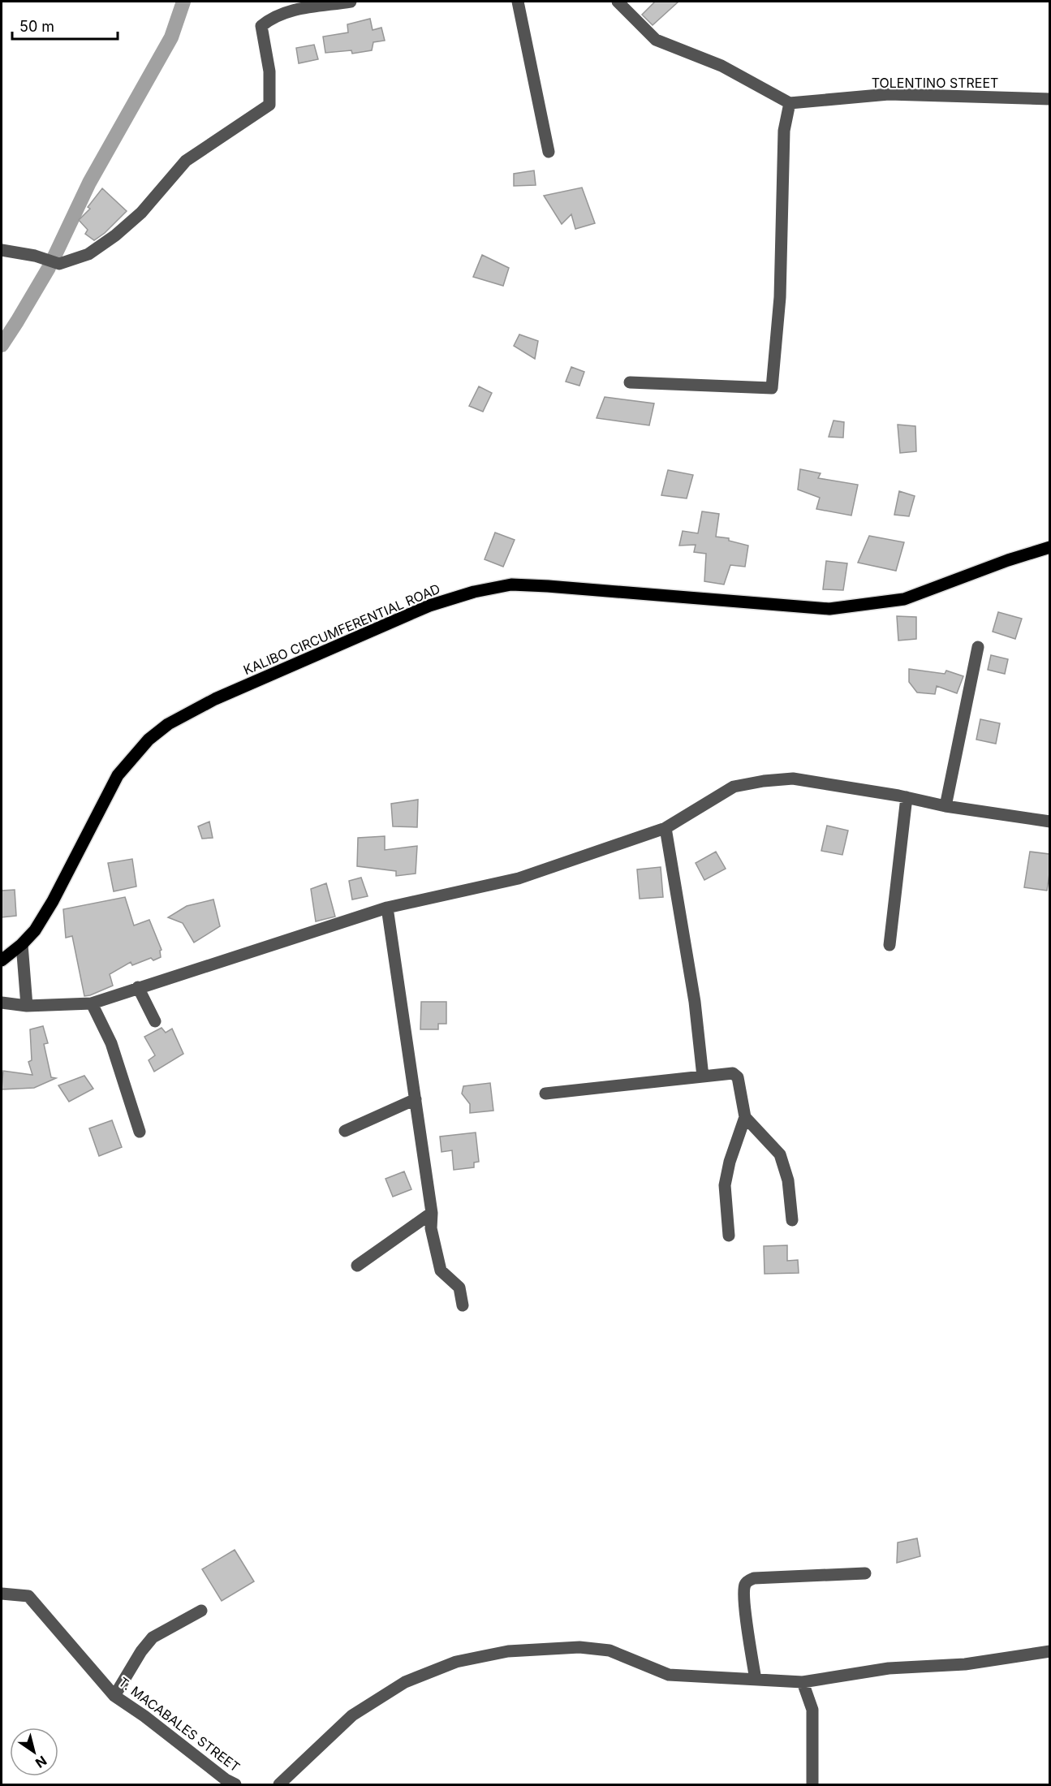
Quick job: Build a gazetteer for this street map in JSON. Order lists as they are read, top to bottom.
{
  "streets": {
    "main road": ["KALIBO CIRCUMFERENTIAL ROAD"],
    "street": ["TOLENTINO STREET", "T. MACABALES STREET"]
  },
  "scale_bar": "50 m",
  "north": "bottom right"
}
